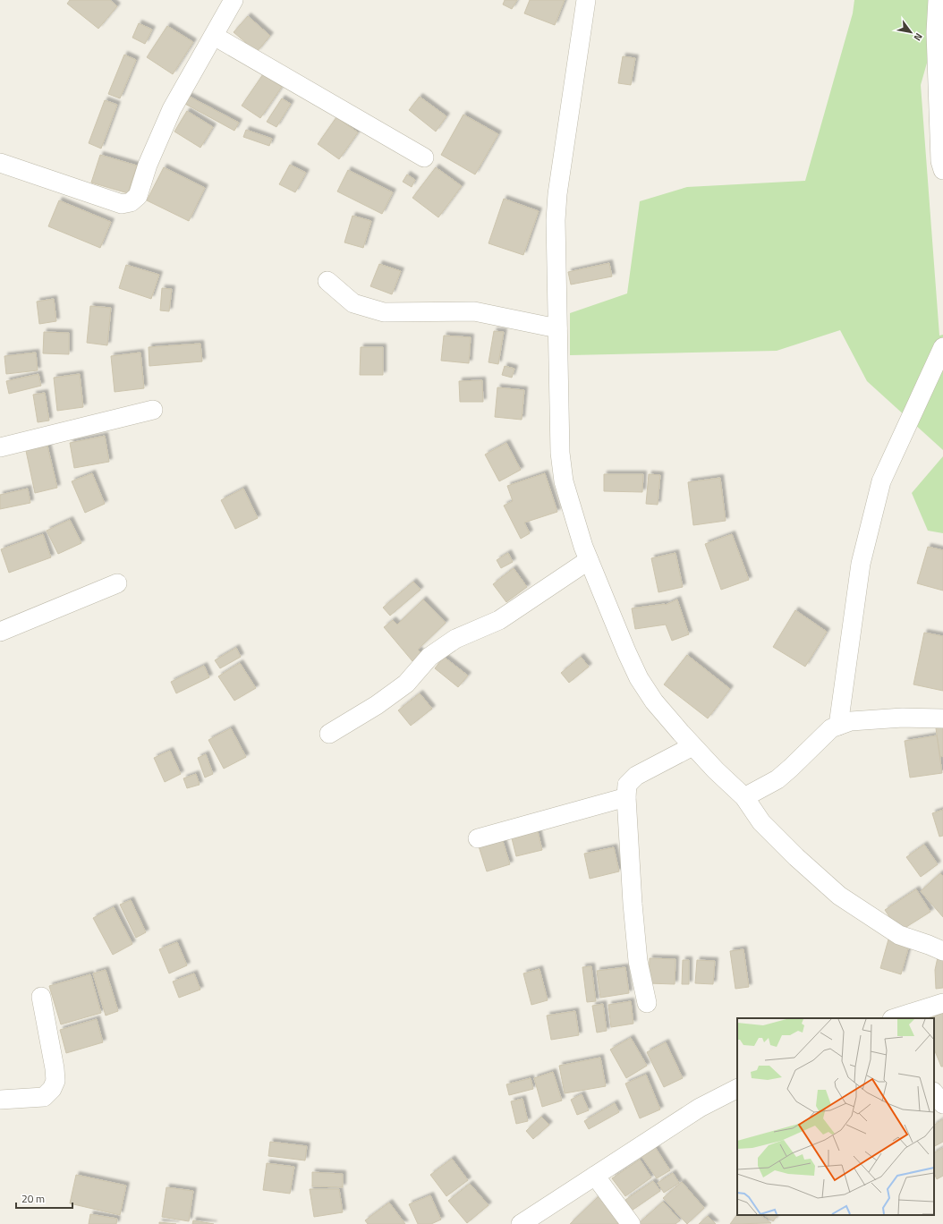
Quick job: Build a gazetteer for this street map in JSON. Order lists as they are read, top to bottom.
{
  "scale_bar": "20 m",
  "north": "bottom right"
}
